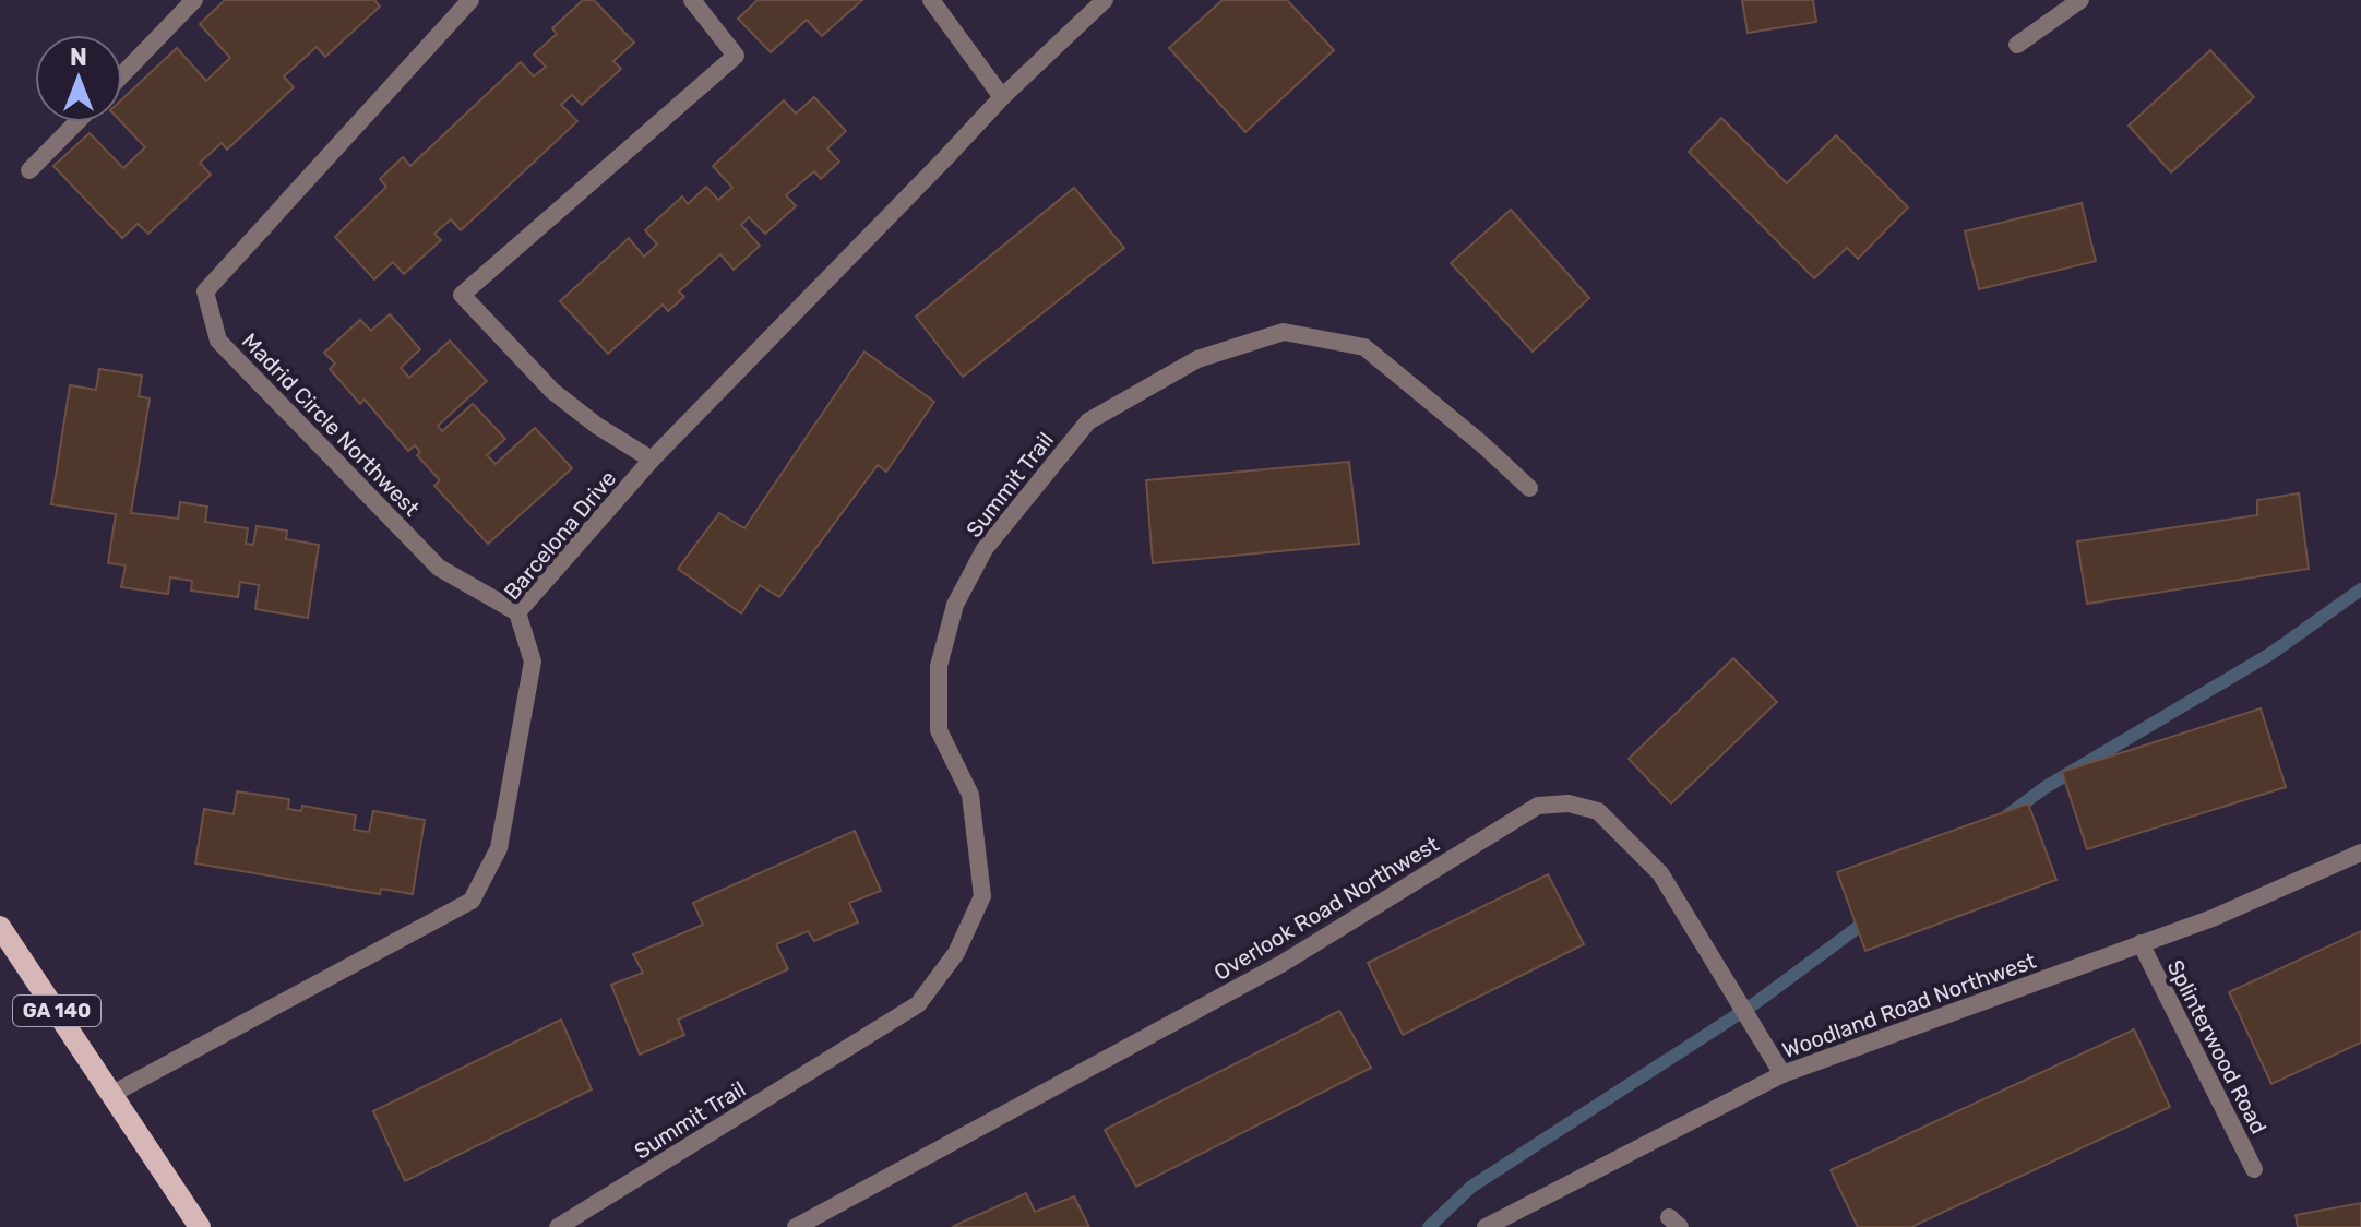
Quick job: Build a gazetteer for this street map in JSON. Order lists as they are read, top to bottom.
{
  "streets": {
    "main road": ["GA 140"],
    "street": [
      "Madrid Circle Northwest",
      "Summit Trail",
      "Barcelona Drive",
      "Overlook Road Northwest",
      "Woodland Road Northwest",
      "Splinterwood Road"
    ]
  },
  "crossings": [
    ["Madrid Circle Northwest", "Barcelona Drive"],
    ["Barcelona Drive", "GA 140"],
    ["Overlook Road Northwest", "Woodland Road Northwest"],
    ["Woodland Road Northwest", "Splinterwood Road"]
  ],
  "north": "top"
}
